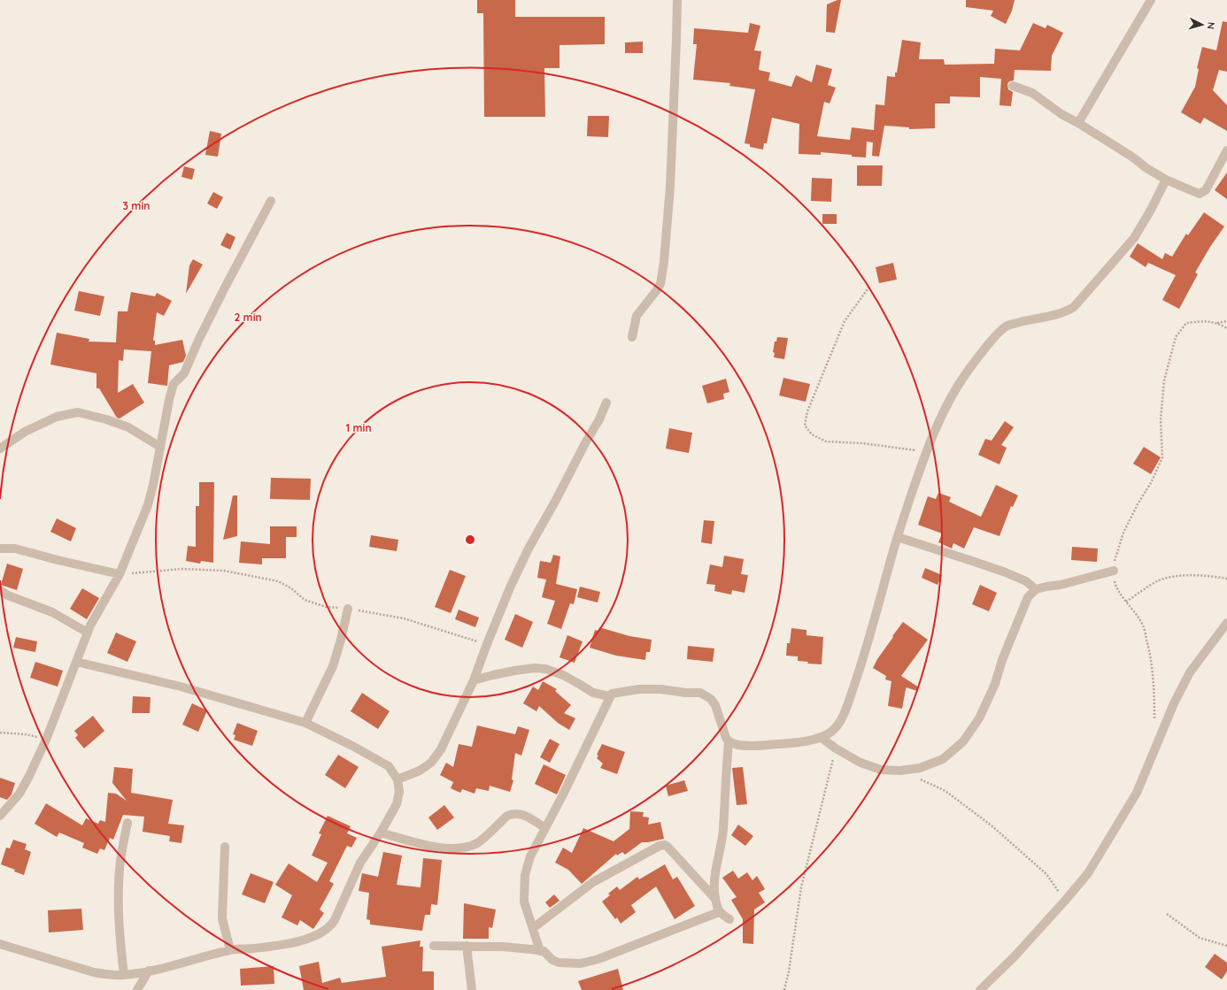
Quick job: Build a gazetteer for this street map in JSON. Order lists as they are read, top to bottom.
{
  "north": "right",
  "rings": ["3 min", "2 min", "1 min"]
}
